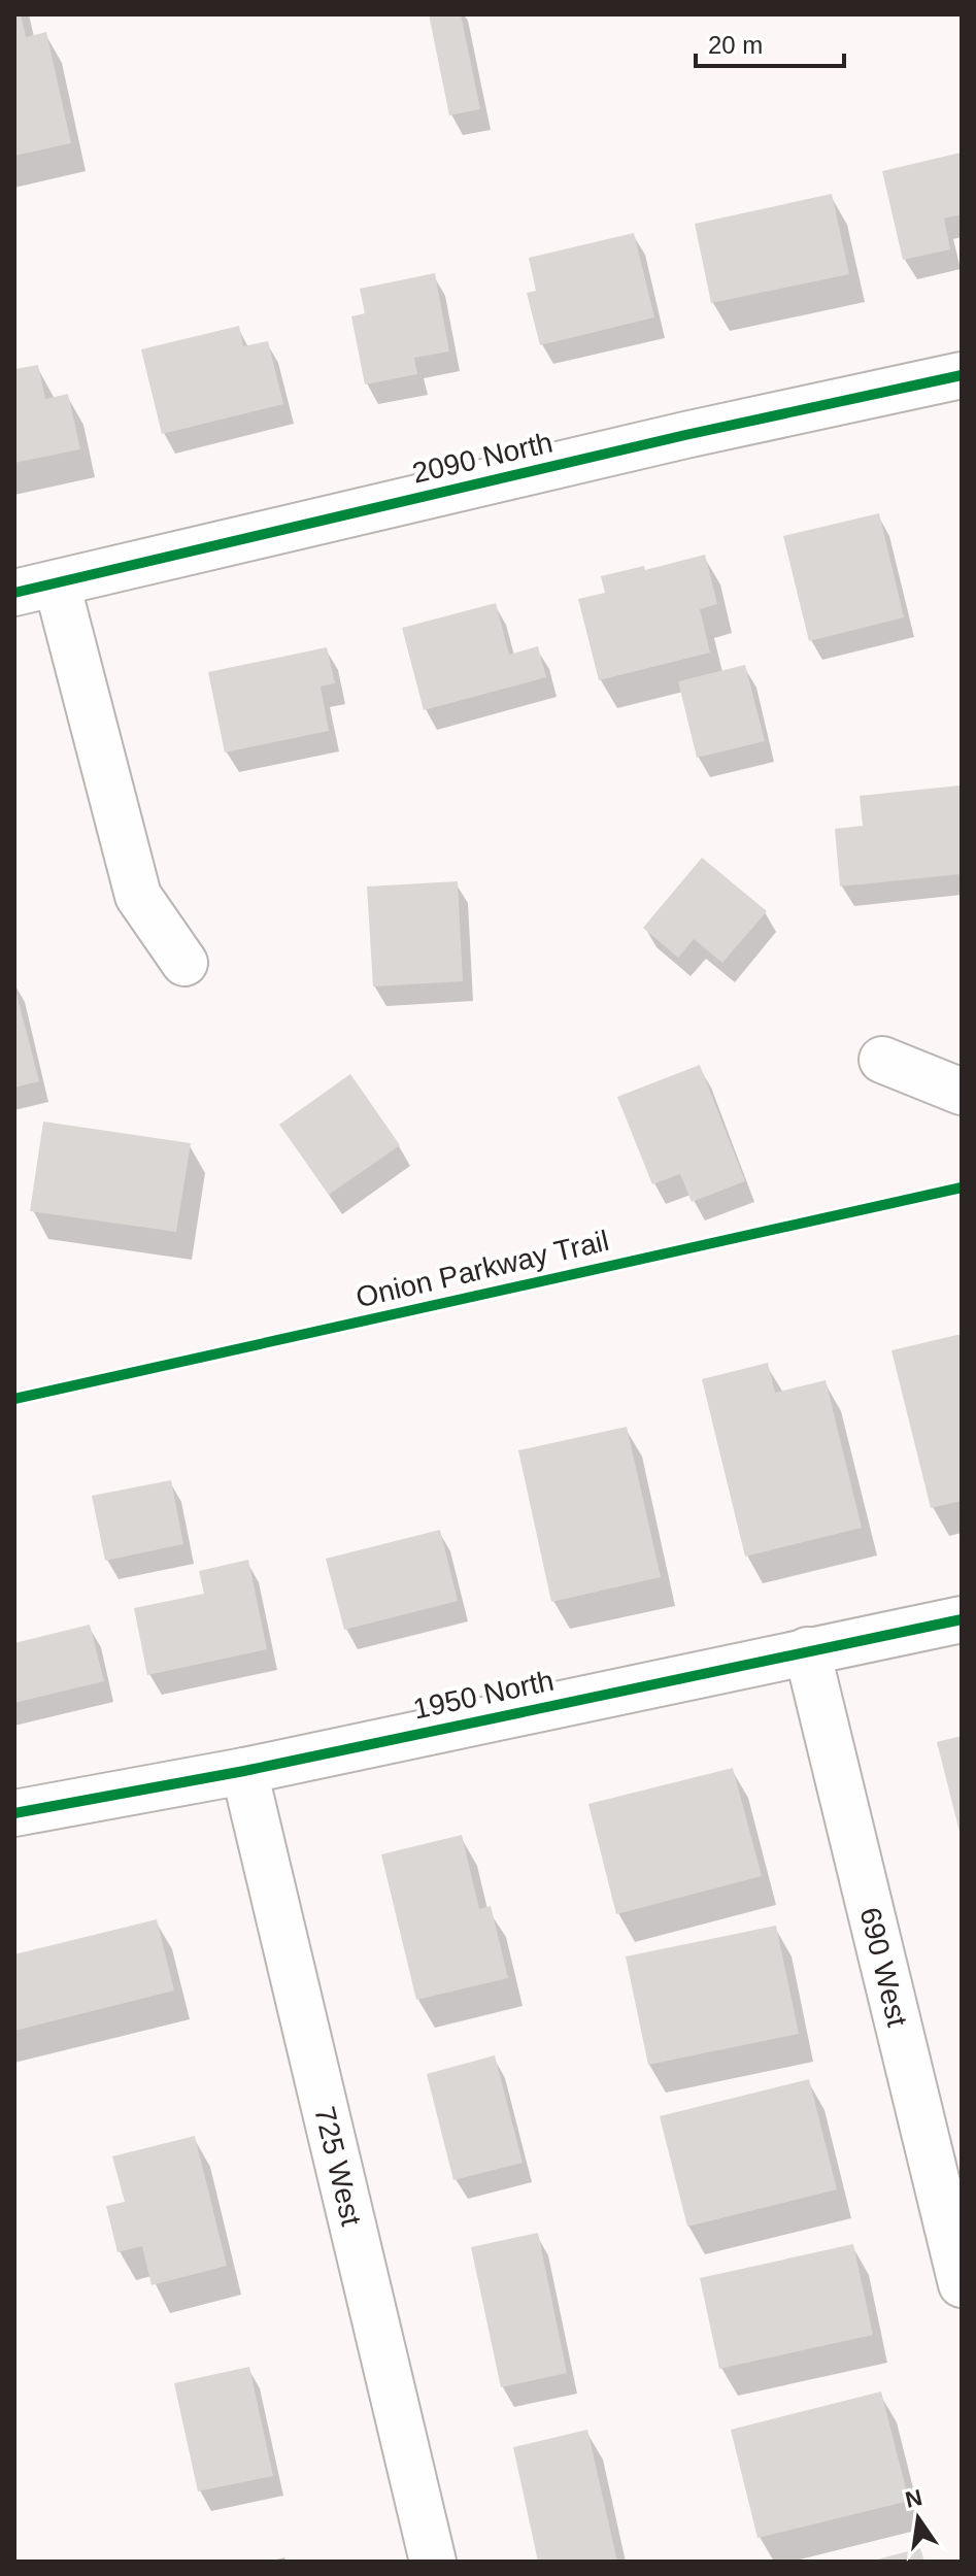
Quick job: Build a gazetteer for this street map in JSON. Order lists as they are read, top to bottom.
{
  "streets": {
    "street": [
      "2090 North",
      "1950 North",
      "690 West",
      "725 West"
    ],
    "cycle path": ["Onion Parkway Trail"]
  },
  "crossings": [
    ["1950 North", "690 West"],
    ["1950 North", "725 West"]
  ],
  "scale_bar": "20 m",
  "north": "top"
}
